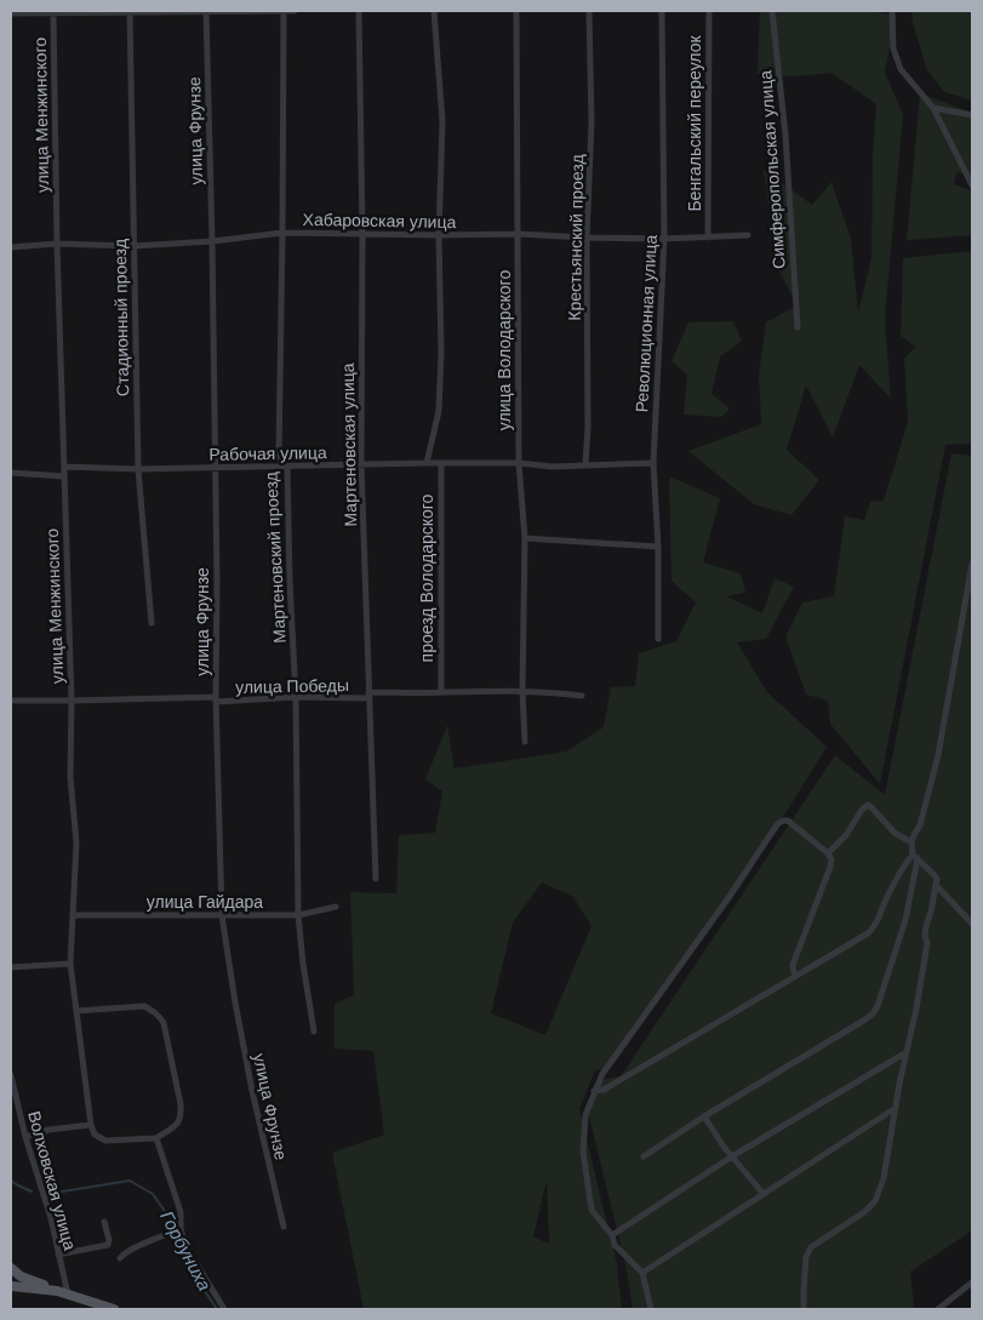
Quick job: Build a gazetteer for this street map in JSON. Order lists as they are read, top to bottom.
{
  "streets": {
    "street": [
      "улица Менжинского",
      "Бенгальский переулок",
      "улица Фрунзе",
      "Симферопольская улица",
      "Хабаровская улица",
      "Крестьянский проезд",
      "Стадионный проезд",
      "Революционная улица",
      "улица Володарского",
      "Мартеновская улица",
      "Рабочая улица",
      "Мартеновский проезд",
      "проезд Володарского",
      "улица Победы",
      "улица Гайдара",
      "Волховская улица"
    ]
  },
  "crossings": [
    ["улица Менжинского", "Хабаровская улица"],
    ["улица Менжинского", "Рабочая улица"],
    ["улица Менжинского", "улица Победы"],
    ["улица Менжинского", "улица Гайдара"],
    ["Бенгальский переулок", "Хабаровская улица"],
    ["улица Фрунзе", "Хабаровская улица"],
    ["улица Фрунзе", "Рабочая улица"],
    ["улица Фрунзе", "улица Победы"],
    ["улица Фрунзе", "улица Гайдара"],
    ["Хабаровская улица", "Крестьянский проезд"],
    ["Хабаровская улица", "Стадионный проезд"],
    ["Хабаровская улица", "Революционная улица"],
    ["Хабаровская улица", "улица Володарского"],
    ["Хабаровская улица", "Мартеновская улица"],
    ["Хабаровская улица", "Мартеновский проезд"],
    ["Крестьянский проезд", "Рабочая улица"],
    ["Стадионный проезд", "Рабочая улица"],
    ["Революционная улица", "Рабочая улица"],
    ["улица Володарского", "Рабочая улица"],
    ["улица Володарского", "улица Победы"],
    ["Мартеновская улица", "Рабочая улица"],
    ["Мартеновская улица", "улица Победы"],
    ["Рабочая улица", "Мартеновский проезд"],
    ["Рабочая улица", "проезд Володарского"],
    ["Мартеновский проезд", "улица Победы"],
    ["Мартеновский проезд", "улица Гайдара"],
    ["проезд Володарского", "улица Победы"]
  ],
  "water": ["Горбуниха"]
}
